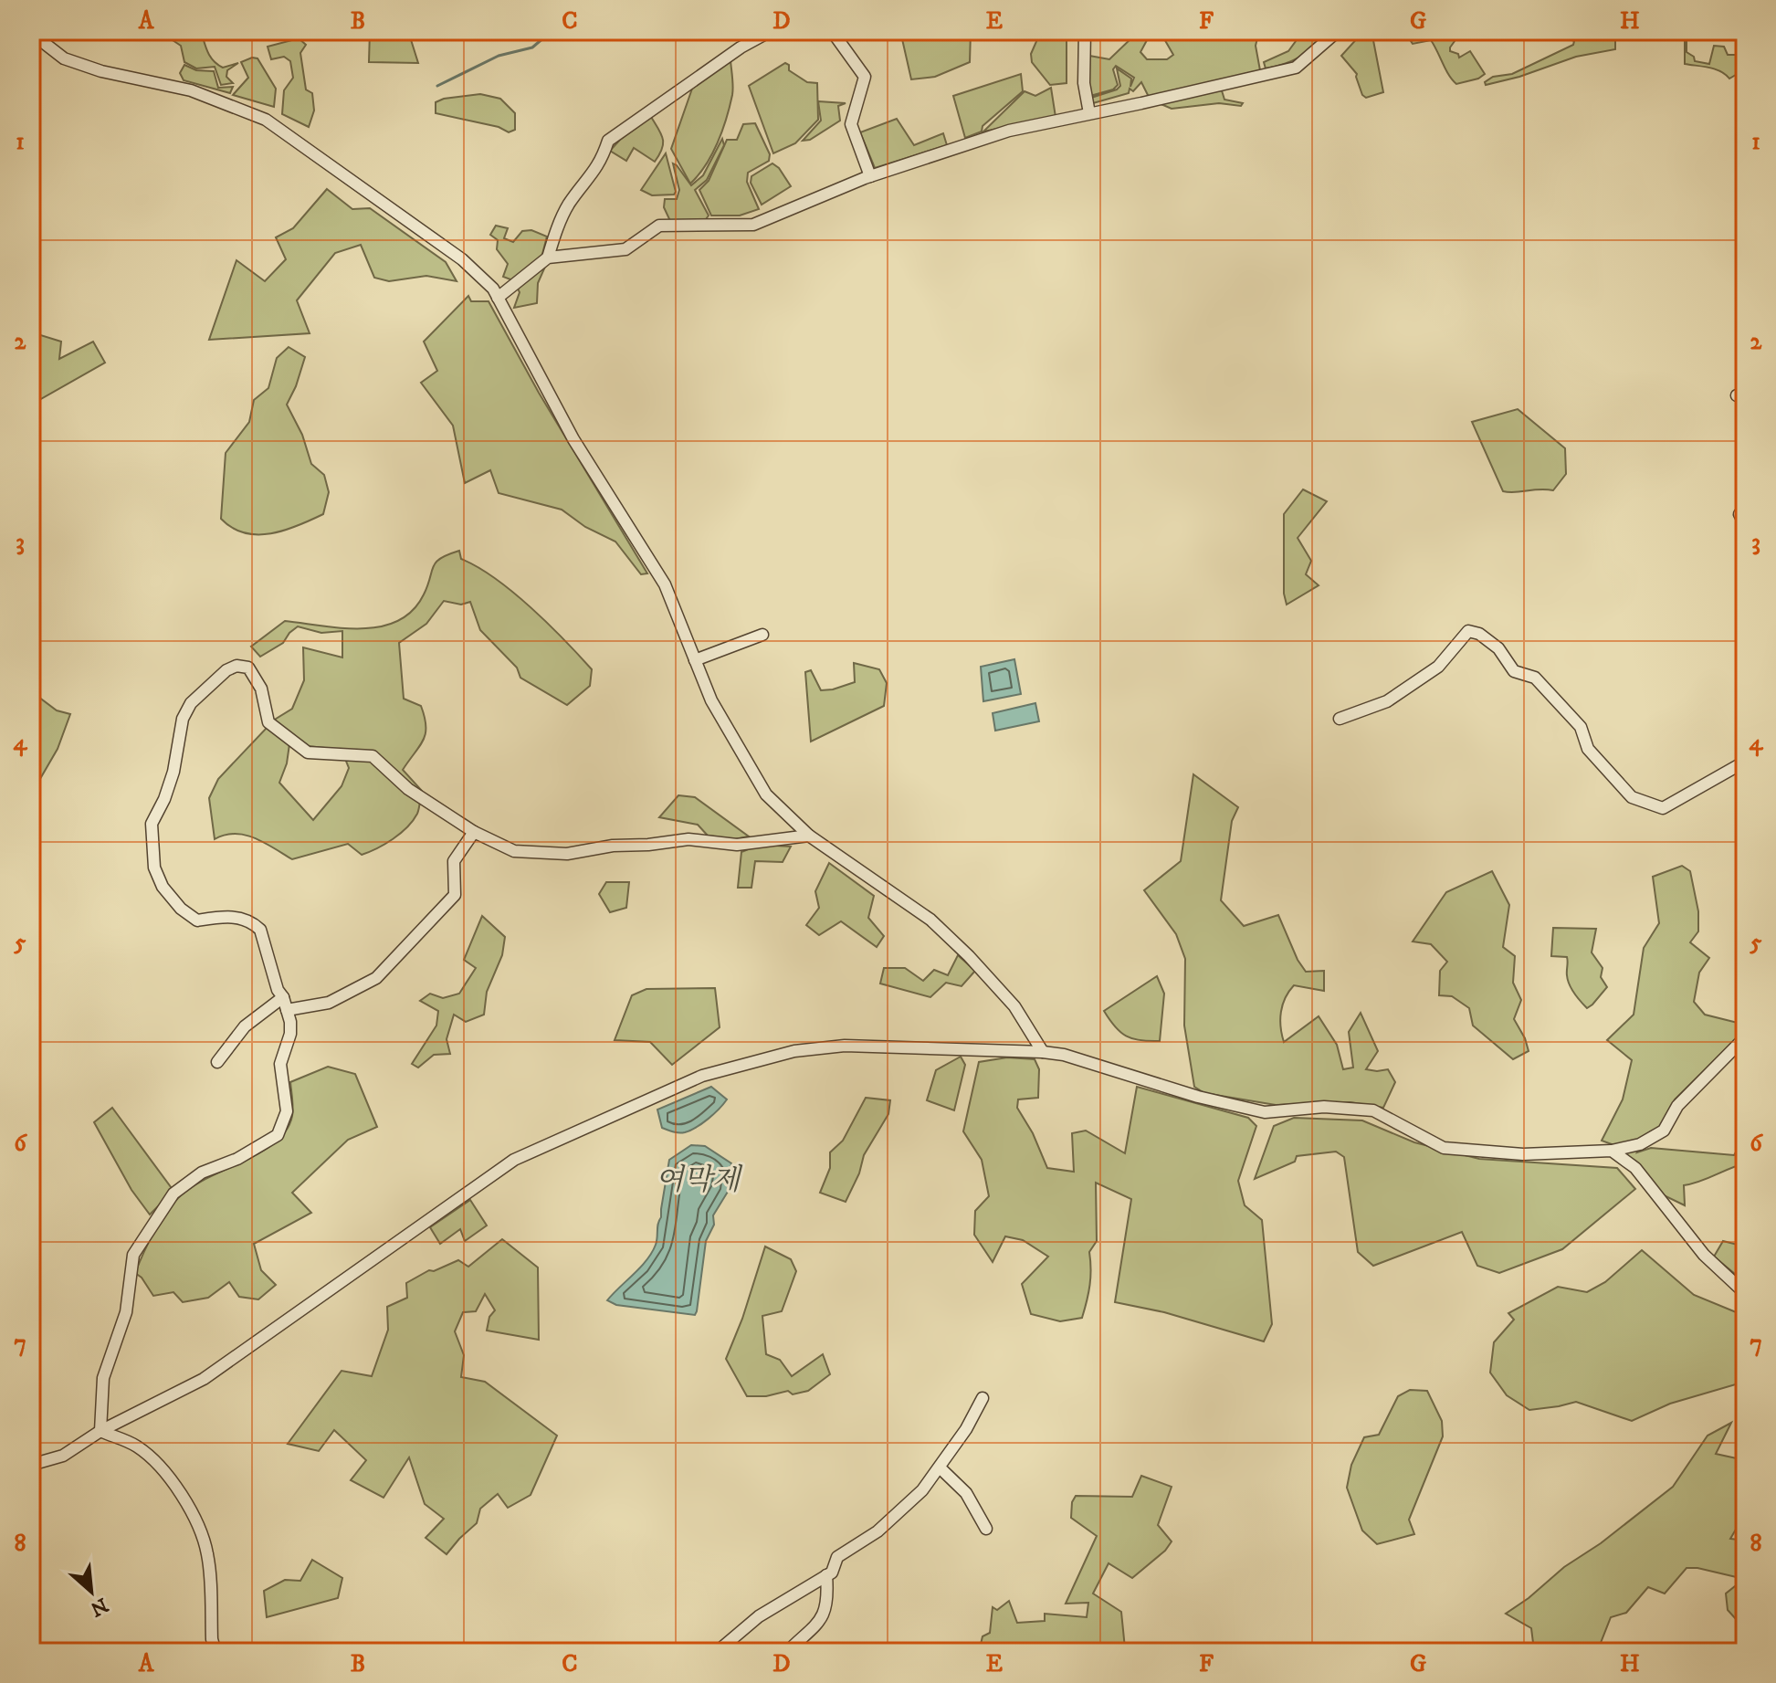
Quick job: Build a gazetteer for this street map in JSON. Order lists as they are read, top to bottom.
{
  "water": ["여막제"],
  "north": "bottom right",
  "grid": {
    "columns": [
      "A",
      "B",
      "C",
      "D",
      "E",
      "F",
      "G",
      "H"
    ],
    "rows": [
      "1",
      "2",
      "3",
      "4",
      "5",
      "6",
      "7",
      "8"
    ]
  }
}
